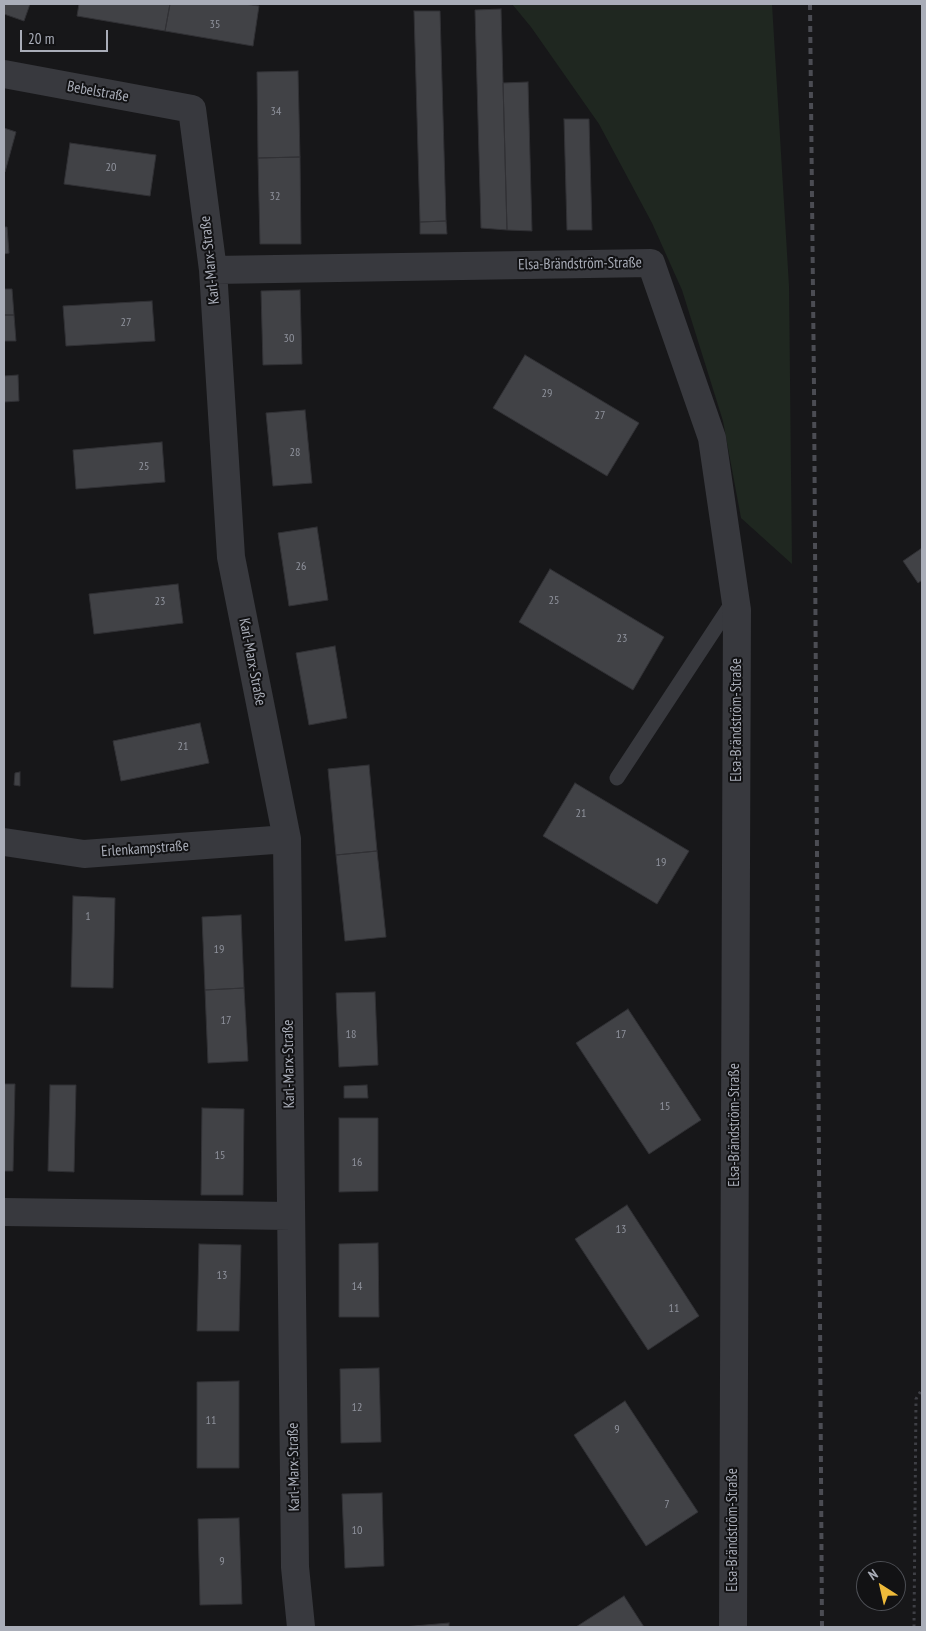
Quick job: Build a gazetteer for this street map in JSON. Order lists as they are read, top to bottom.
{
  "streets": {
    "street": [
      "Bebelstraße",
      "Karl-Marx-Straße",
      "Elsa-Brändström-Straße",
      "Erlenkampstraße"
    ]
  },
  "crossings": [
    ["Bebelstraße", "Karl-Marx-Straße"],
    ["Karl-Marx-Straße", "Elsa-Brändström-Straße"],
    ["Karl-Marx-Straße", "Erlenkampstraße"]
  ],
  "house_numbers": [
    "35",
    "34",
    "20",
    "32",
    "27",
    "30",
    "29",
    "27",
    "28",
    "25",
    "26",
    "25",
    "23",
    "23",
    "21",
    "21",
    "19",
    "1",
    "19",
    "17",
    "18",
    "17",
    "15",
    "15",
    "16",
    "13",
    "13",
    "14",
    "11",
    "12",
    "11",
    "9",
    "7",
    "10",
    "9"
  ],
  "scale_bar": "20 m",
  "north": "top left"
}
